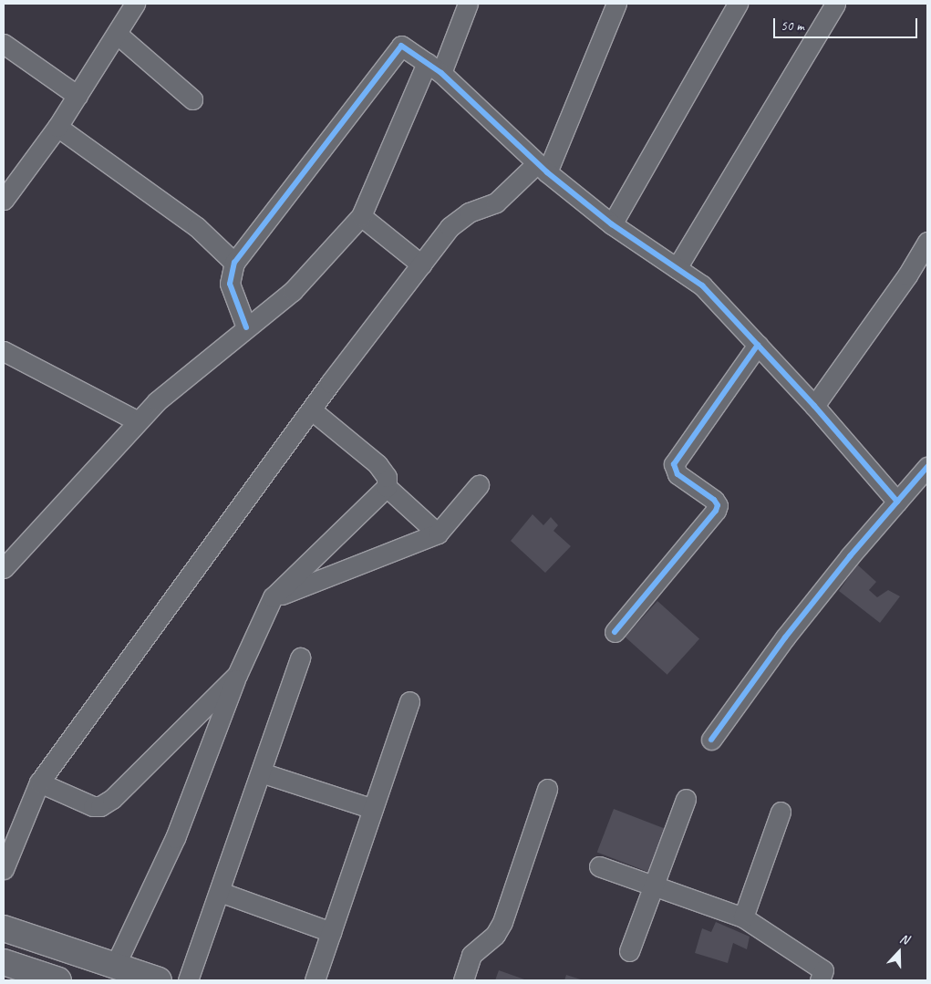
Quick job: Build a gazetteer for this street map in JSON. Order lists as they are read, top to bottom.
{
  "scale_bar": "50 m",
  "north": "top"
}
